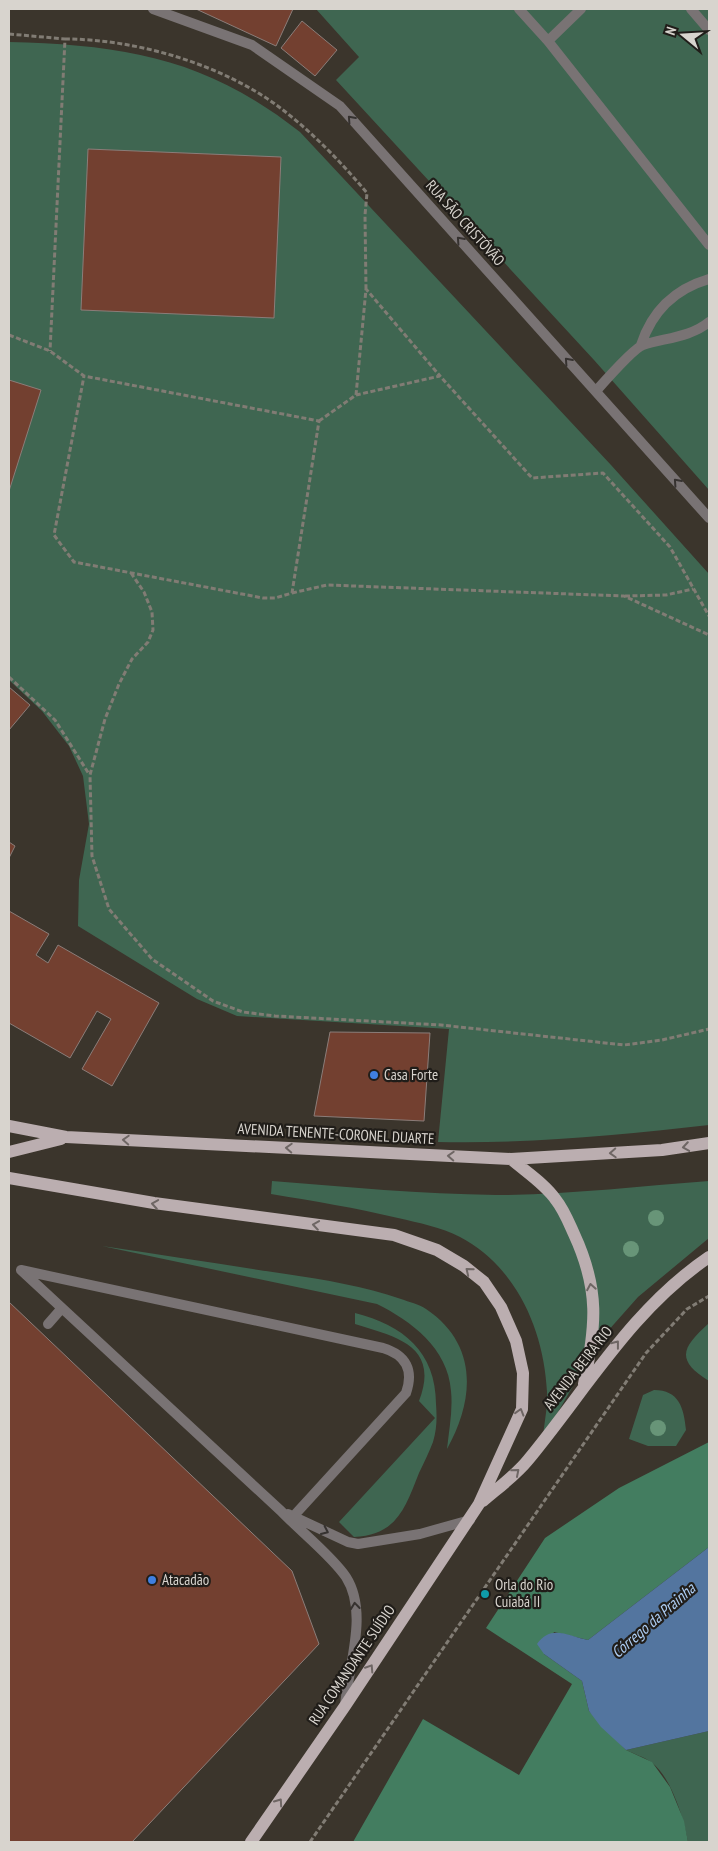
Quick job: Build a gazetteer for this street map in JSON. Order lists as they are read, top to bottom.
{
  "streets": {
    "main road": ["AVENIDA TENENTE-CORONEL DUARTE", "AVENIDA BEIRA RIO", "RUA COMANDANTE SUÍDIO"],
    "street": ["RUA SÃO CRISTÓVÃO"]
  },
  "crossings": [
    ["AVENIDA BEIRA RIO", "RUA COMANDANTE SUÍDIO"]
  ],
  "one_way": [
    "RUA SÃO CRISTÓVÃO",
    "AVENIDA TENENTE-CORONEL DUARTE",
    "AVENIDA BEIRA RIO",
    "RUA COMANDANTE SUÍDIO"
  ],
  "water": ["Córrego da Prainha"],
  "places": ["Casa Forte", "Atacadão", "Orla do Rio Cuiabá II"],
  "north": "left"
}
